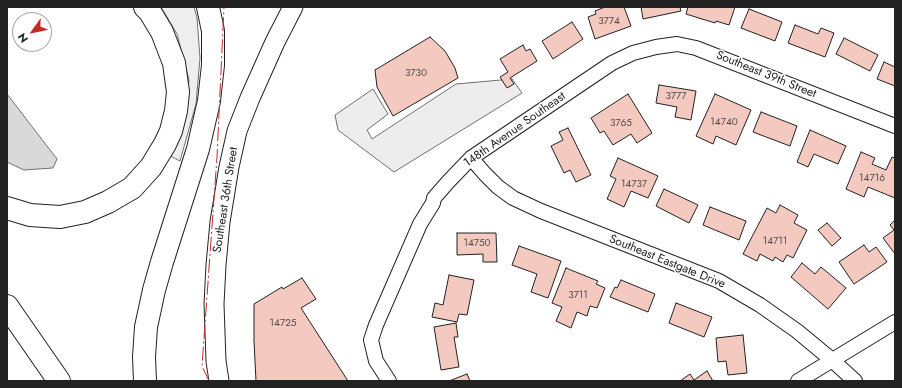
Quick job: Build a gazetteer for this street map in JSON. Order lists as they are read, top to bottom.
{
  "streets": {
    "main road": ["Southeast 36th Street"],
    "street": ["Southeast 39th Street", "148th Avenue Southeast", "Southeast Eastgate Drive"]
  },
  "crossings": [
    ["Southeast 39th Street", "148th Avenue Southeast"],
    ["148th Avenue Southeast", "Southeast Eastgate Drive"]
  ],
  "house_numbers": [
    "3774",
    "3730",
    "3777",
    "14740",
    "3765",
    "14716",
    "14737",
    "14711",
    "14750",
    "3711",
    "14725"
  ],
  "north": "bottom left"
}
